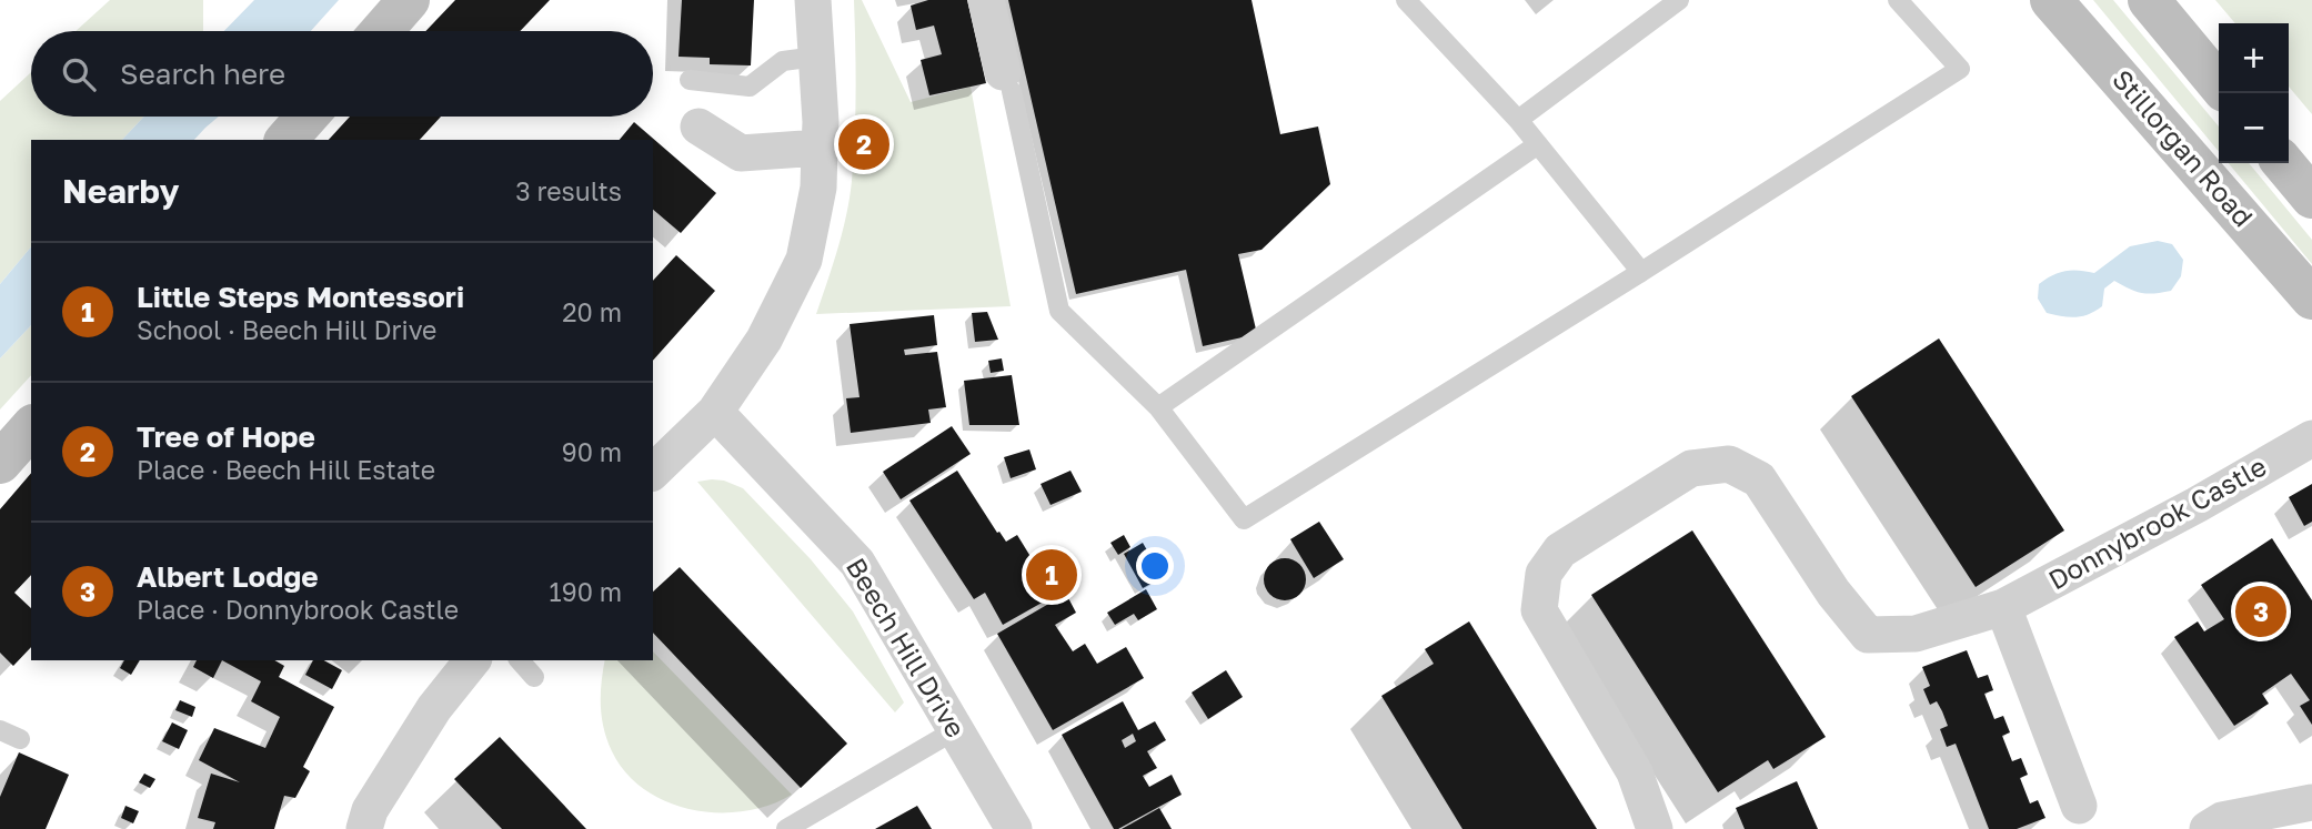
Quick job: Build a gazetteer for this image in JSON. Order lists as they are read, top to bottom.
{
  "streets": {
    "main road": ["Stillorgan Road"],
    "street": ["Donnybrook Castle", "Beech Hill Drive"]
  },
  "page": {
    "map_buttons": ["+", "−"],
    "search": "Search here",
    "pins": ["2", "1", "3"],
    "heading": ["Nearby", "3 results"],
    "list": [
      {
        "mark": "1",
        "name": "Little Steps Montessori",
        "note": "School · Beech Hill Drive",
        "value": "20 m"
      },
      {
        "mark": "2",
        "name": "Tree of Hope",
        "note": "Place · Beech Hill Estate",
        "value": "90 m"
      },
      {
        "mark": "3",
        "name": "Albert Lodge",
        "note": "Place · Donnybrook Castle",
        "value": "190 m"
      }
    ]
  }
}
